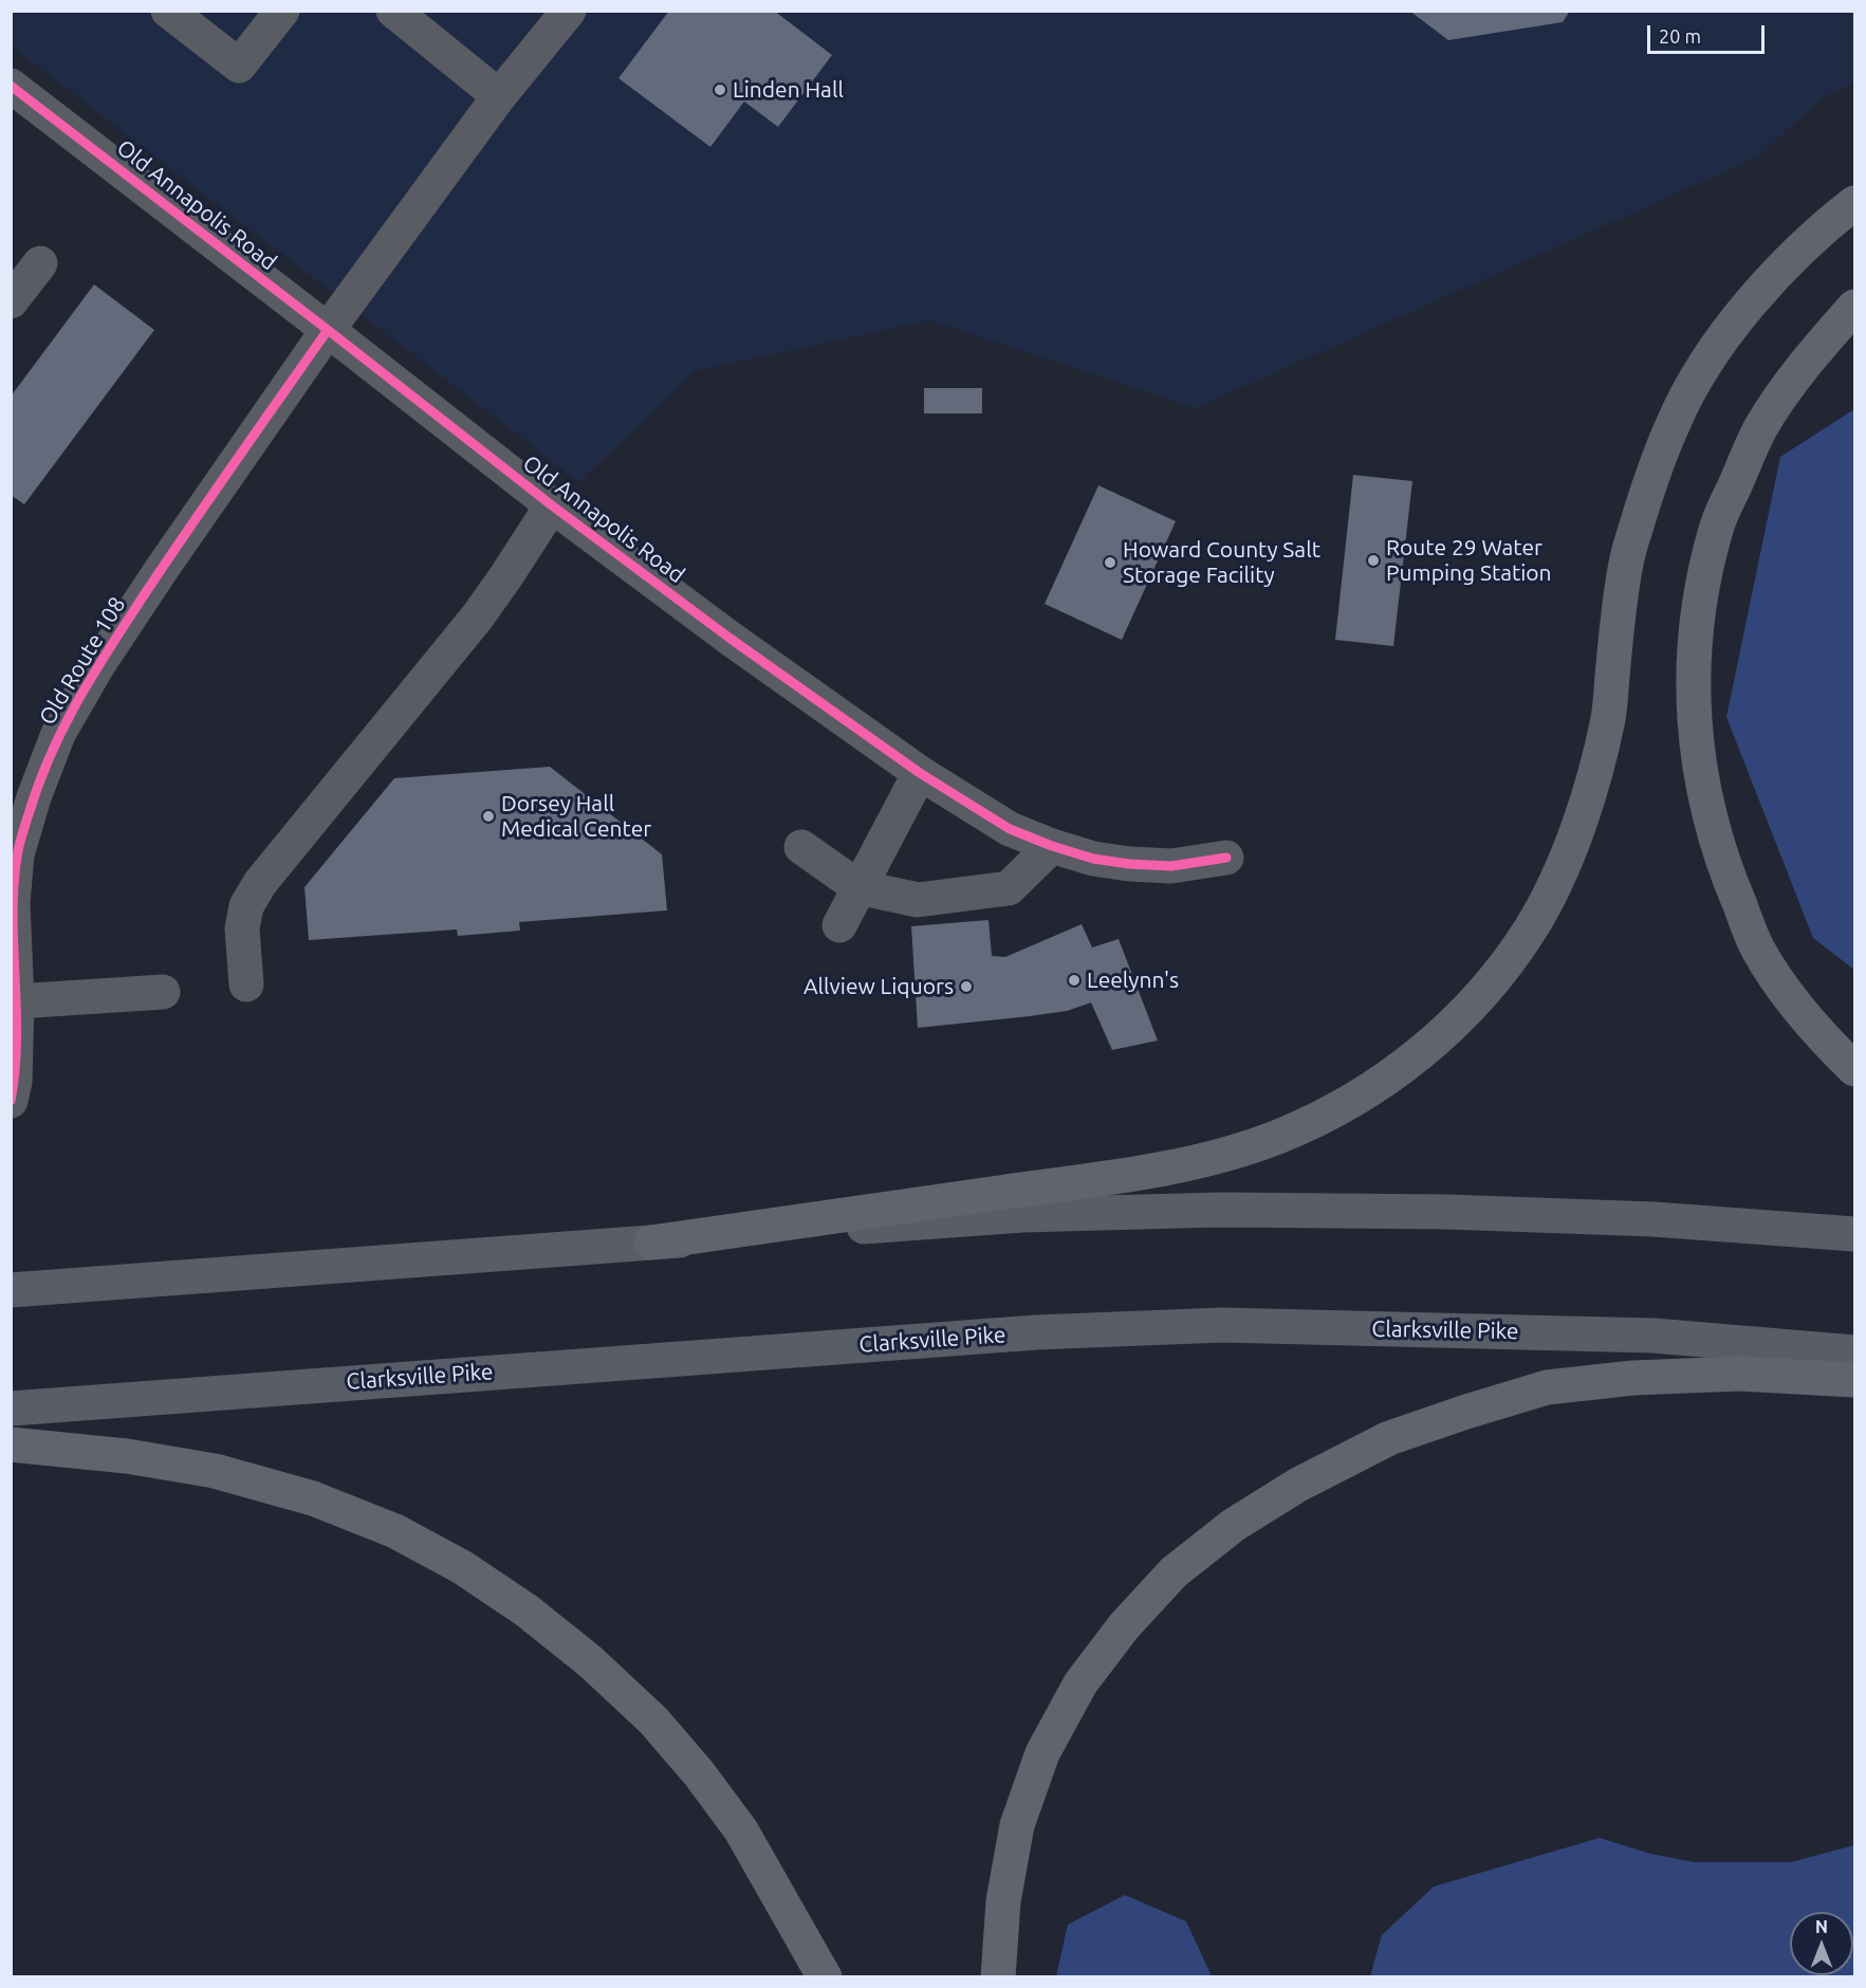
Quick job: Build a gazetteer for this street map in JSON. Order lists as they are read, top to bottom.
{
  "streets": {
    "main road": ["Clarksville Pike"],
    "street": ["Old Annapolis Road", "Old Route 108"]
  },
  "crossings": [
    ["Old Annapolis Road", "Old Route 108"]
  ],
  "places": [
    "Linden Hall",
    "Route 29 Water Pumping Station",
    "Howard County Salt Storage Facility",
    "Dorsey Hall Medical Center",
    "Leelynn's",
    "Allview Liquors"
  ],
  "scale_bar": "20 m",
  "north": "top"
}
